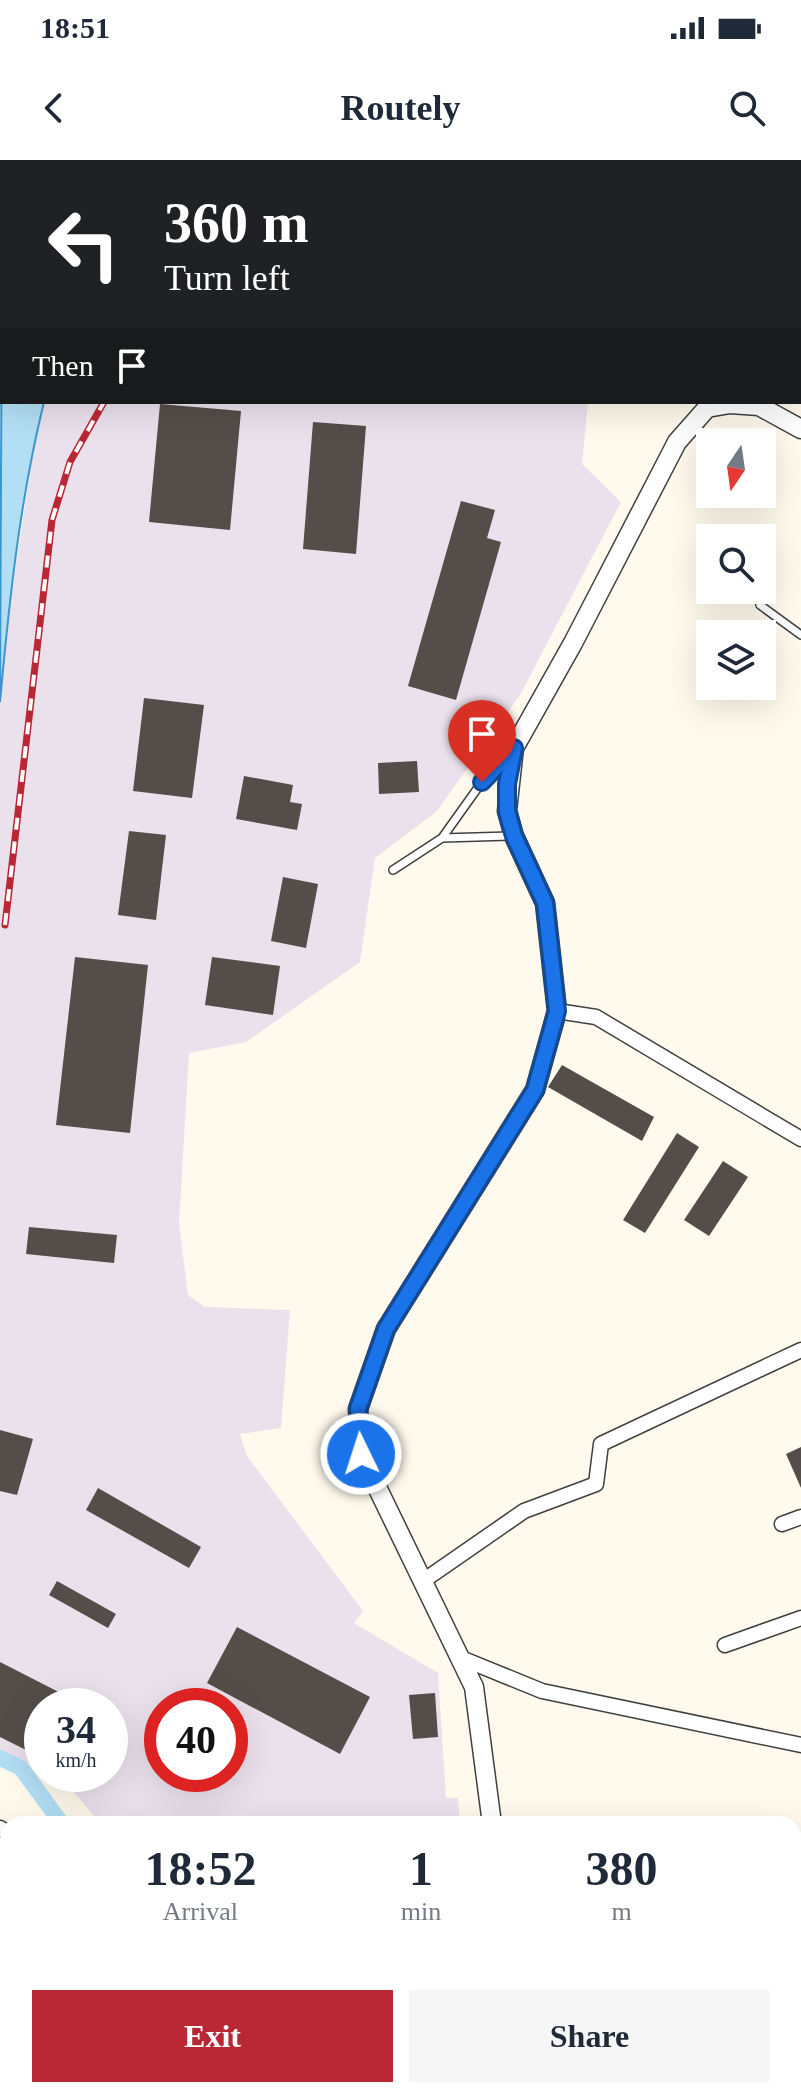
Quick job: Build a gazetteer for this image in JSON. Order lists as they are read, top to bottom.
{
  "north": "bottom",
  "page": {
    "status": "18:51",
    "header": "Routely",
    "turn": ["360 m", "Turn left"],
    "then": "Then",
    "speed": "34 km/h",
    "limit": "40",
    "eta": [
      "18:52",
      "Arrival",
      "1",
      "min",
      "380",
      "m"
    ],
    "buttons": ["Exit", "Share"]
  }
}
